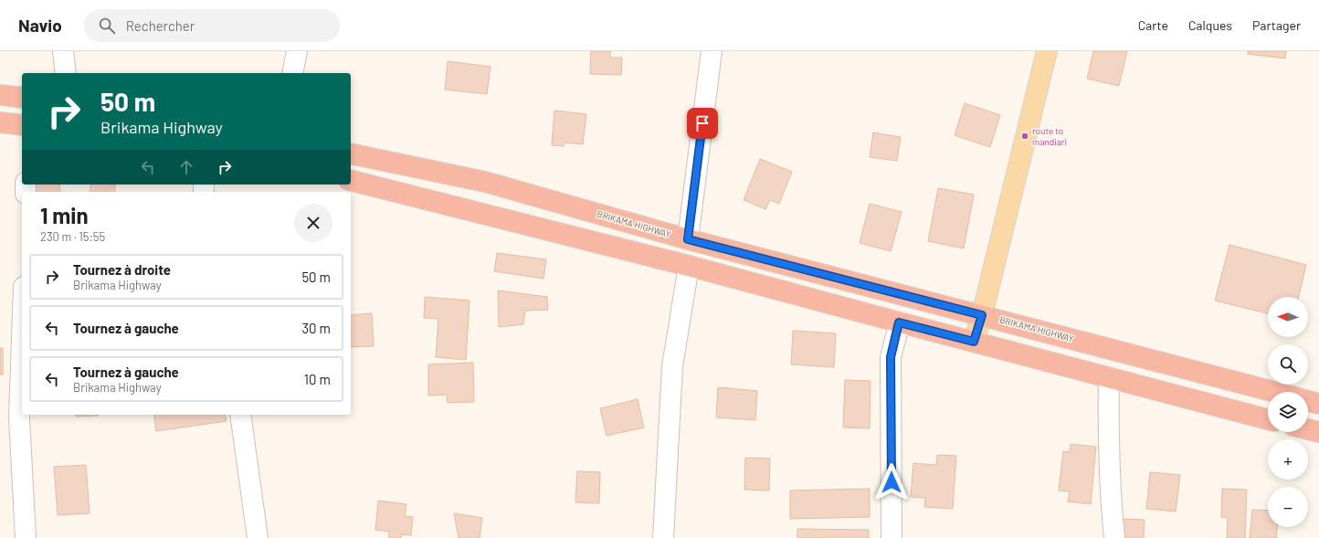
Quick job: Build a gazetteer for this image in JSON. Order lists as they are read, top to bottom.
{
  "streets": {
    "highway": ["BRIKAMA HIGHWAY"]
  },
  "places": ["route to mandiari"],
  "north": "left",
  "page": {
    "header": "Navio",
    "search": "Rechercher",
    "nav": ["Carte", "Calques", "Partager"],
    "turn": ["50 m", "Brikama Highway"],
    "heading": ["1 min", "230 m · 15:55"],
    "list": [
      {
        "name": "Tournez à droite",
        "note": "Brikama Highway",
        "value": "50 m"
      },
      {
        "name": "Tournez à gauche",
        "value": "30 m"
      },
      {
        "name": "Tournez à gauche",
        "note": "Brikama Highway",
        "value": "10 m"
      }
    ],
    "map_buttons": ["+", "−"]
  }
}
